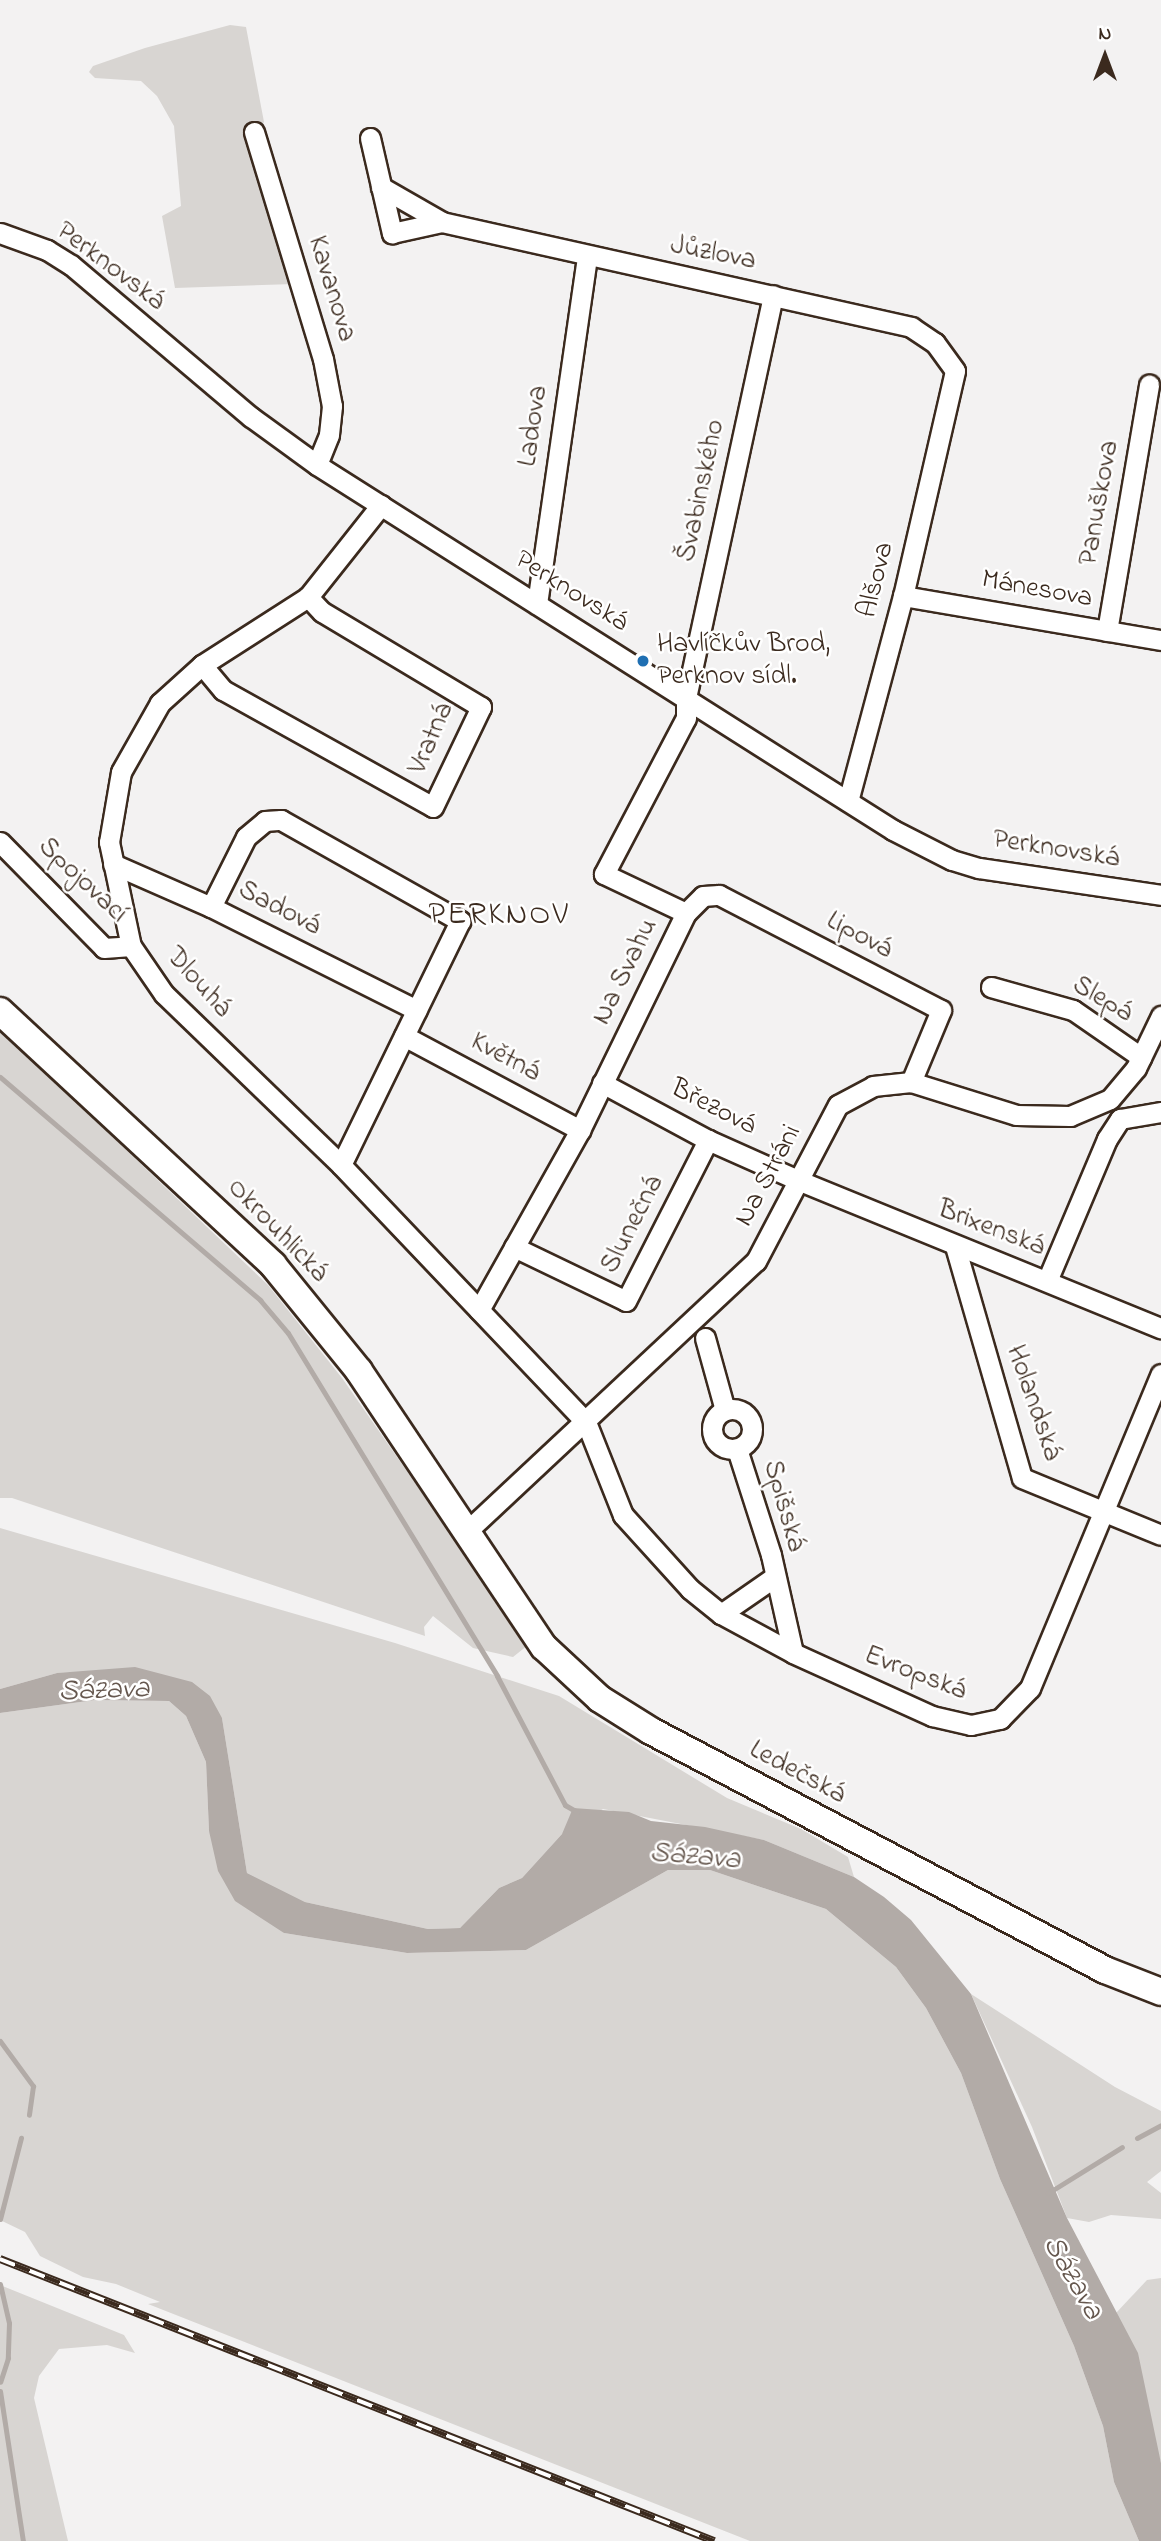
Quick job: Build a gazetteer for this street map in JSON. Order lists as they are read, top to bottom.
{
  "streets": {
    "main road": ["Okrouhlická", "Ledečská"],
    "street": [
      "Jůzlova",
      "Perknovská",
      "Kavanova",
      "Ladova",
      "Švabinského",
      "Panuškova",
      "Alšova",
      "Mánesova",
      "Vratná",
      "Spojovací",
      "Sadová",
      "Lipová",
      "Na Svahu",
      "Dlouhá",
      "Slepá",
      "Květná",
      "Březová",
      "Na Stráni",
      "Slunečná",
      "Brixenská",
      "Holandská",
      "Spišská",
      "Evropská"
    ]
  },
  "crossings": [
    ["Jůzlova", "Ladova"],
    ["Jůzlova", "Švabinského"],
    ["Jůzlova", "Alšova"],
    ["Perknovská", "Kavanova"],
    ["Perknovská", "Ladova"],
    ["Perknovská", "Švabinského"],
    ["Perknovská", "Alšova"],
    ["Perknovská", "Na Svahu"],
    ["Perknovská", "Dlouhá"],
    ["Švabinského", "Na Svahu"],
    ["Panuškova", "Mánesova"],
    ["Alšova", "Mánesova"],
    ["Vratná", "Dlouhá"],
    ["Spojovací", "Dlouhá"],
    ["Sadová", "Dlouhá"],
    ["Lipová", "Na Svahu"],
    ["Lipová", "Na Stráni"],
    ["Na Svahu", "Dlouhá"],
    ["Na Svahu", "Květná"],
    ["Na Svahu", "Březová"],
    ["Na Svahu", "Slunečná"],
    ["Dlouhá", "Na Stráni"],
    ["Dlouhá", "Evropská"],
    ["Slepá", "Na Stráni"],
    ["Březová", "Na Stráni"],
    ["Březová", "Slunečná"],
    ["Březová", "Brixenská"],
    ["Na Stráni", "Brixenská"],
    ["Na Stráni", "Okrouhlická"],
    ["Na Stráni", "Evropská"],
    ["Na Stráni", "Ledečská"],
    ["Brixenská", "Holandská"],
    ["Okrouhlická", "Ledečská"],
    ["Holandská", "Evropská"],
    ["Spišská", "Evropská"]
  ],
  "districts": ["PERKNOV"],
  "water": ["Sázava"],
  "places": ["Havlíčkův Brod, Perknov sídl."],
  "north": "top"
}
